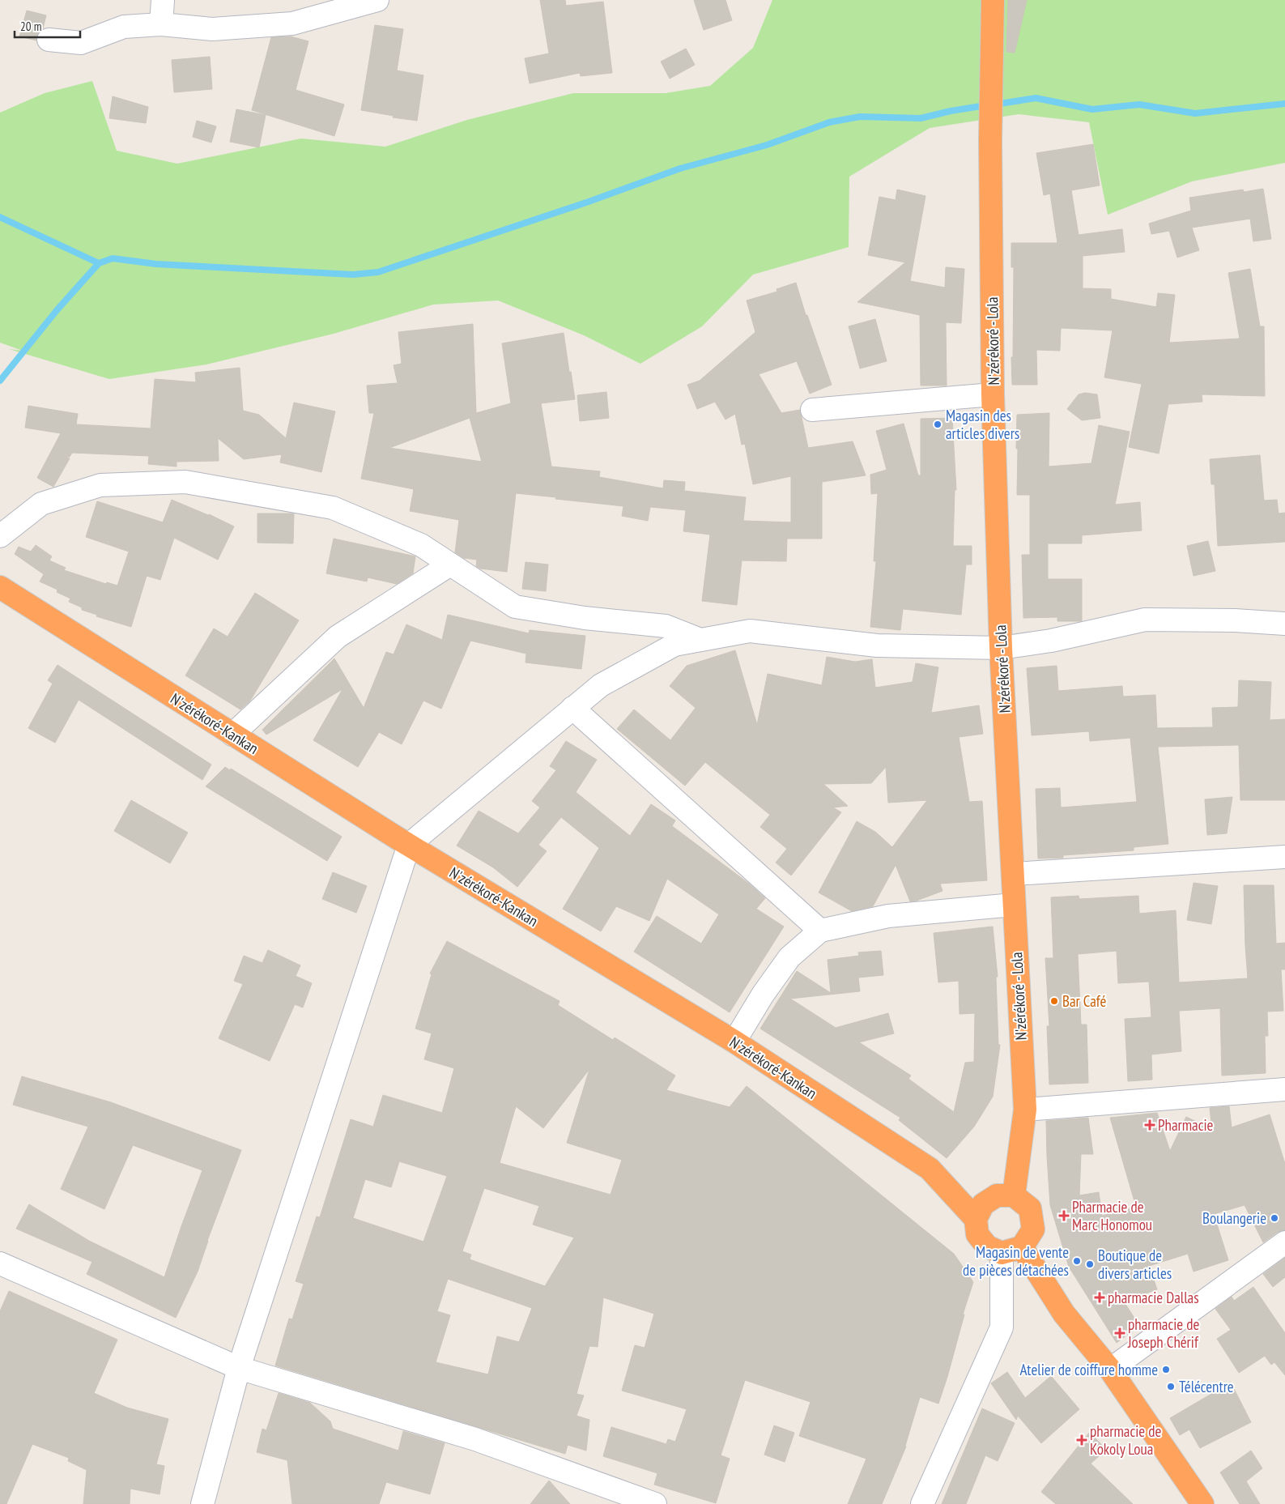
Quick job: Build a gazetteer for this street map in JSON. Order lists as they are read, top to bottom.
{
  "streets": {
    "highway": ["N'zérékoré - Lola", "N'zérékoré-Kankan"]
  },
  "crossings": [
    ["N'zérékoré - Lola", "N'zérékoré-Kankan"]
  ],
  "places": {
    "other": [
      "Magasin des articles divers",
      "Bar Café",
      "Boulangerie",
      "Magasin de vente de pièces détachées",
      "Boutique de divers articles",
      "Atelier de coiffure homme",
      "Télécentre"
    ],
    "health": [
      "Pharmacie",
      "Pharmacie de Marc Honomou",
      "pharmacie Dallas",
      "pharmacie de Joseph Chérif",
      "pharmacie de Kokoly Loua"
    ]
  },
  "scale_bar": "20 m"
}
